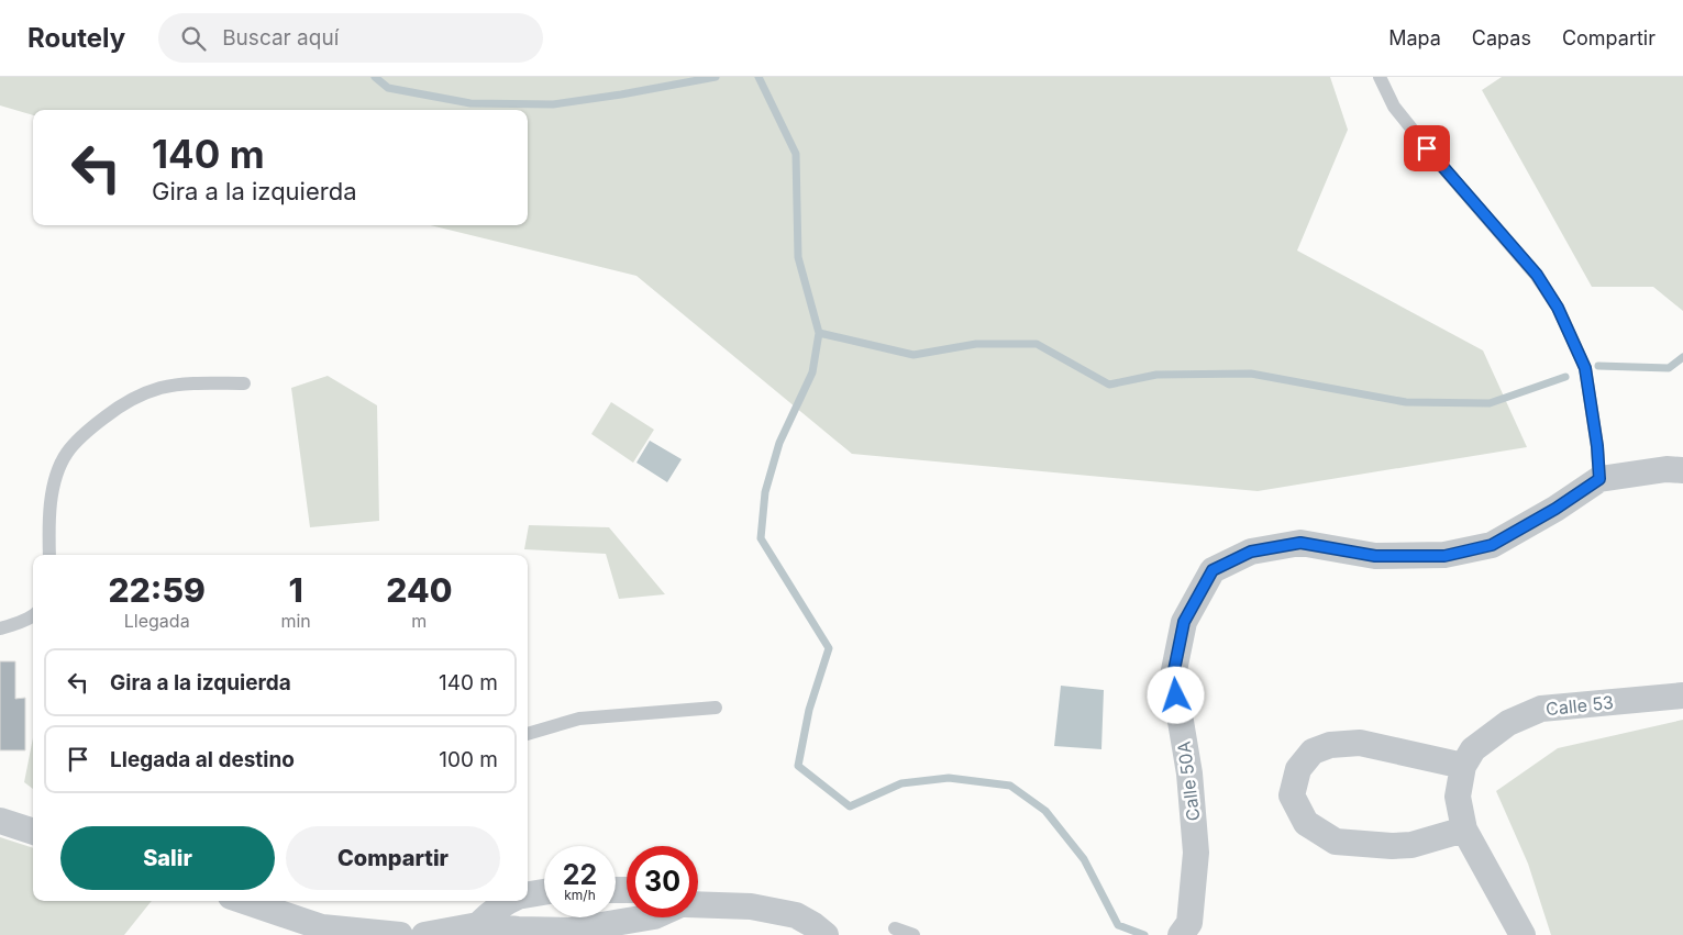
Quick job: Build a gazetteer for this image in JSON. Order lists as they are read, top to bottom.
{
  "streets": {
    "street": ["Calle 53", "Calle 50A"]
  },
  "page": {
    "header": "Routely",
    "search": "Buscar aquí",
    "nav": ["Mapa", "Capas", "Compartir"],
    "turn": ["140 m", "Gira a la izquierda"],
    "eta": [
      "22:59",
      "Llegada",
      "1",
      "min",
      "240",
      "m"
    ],
    "list": [
      {
        "name": "Gira a la izquierda",
        "value": "140 m"
      },
      {
        "name": "Llegada al destino",
        "value": "100 m"
      }
    ],
    "buttons": ["Salir", "Compartir"],
    "speed": "22 km/h",
    "limit": "30"
  }
}
